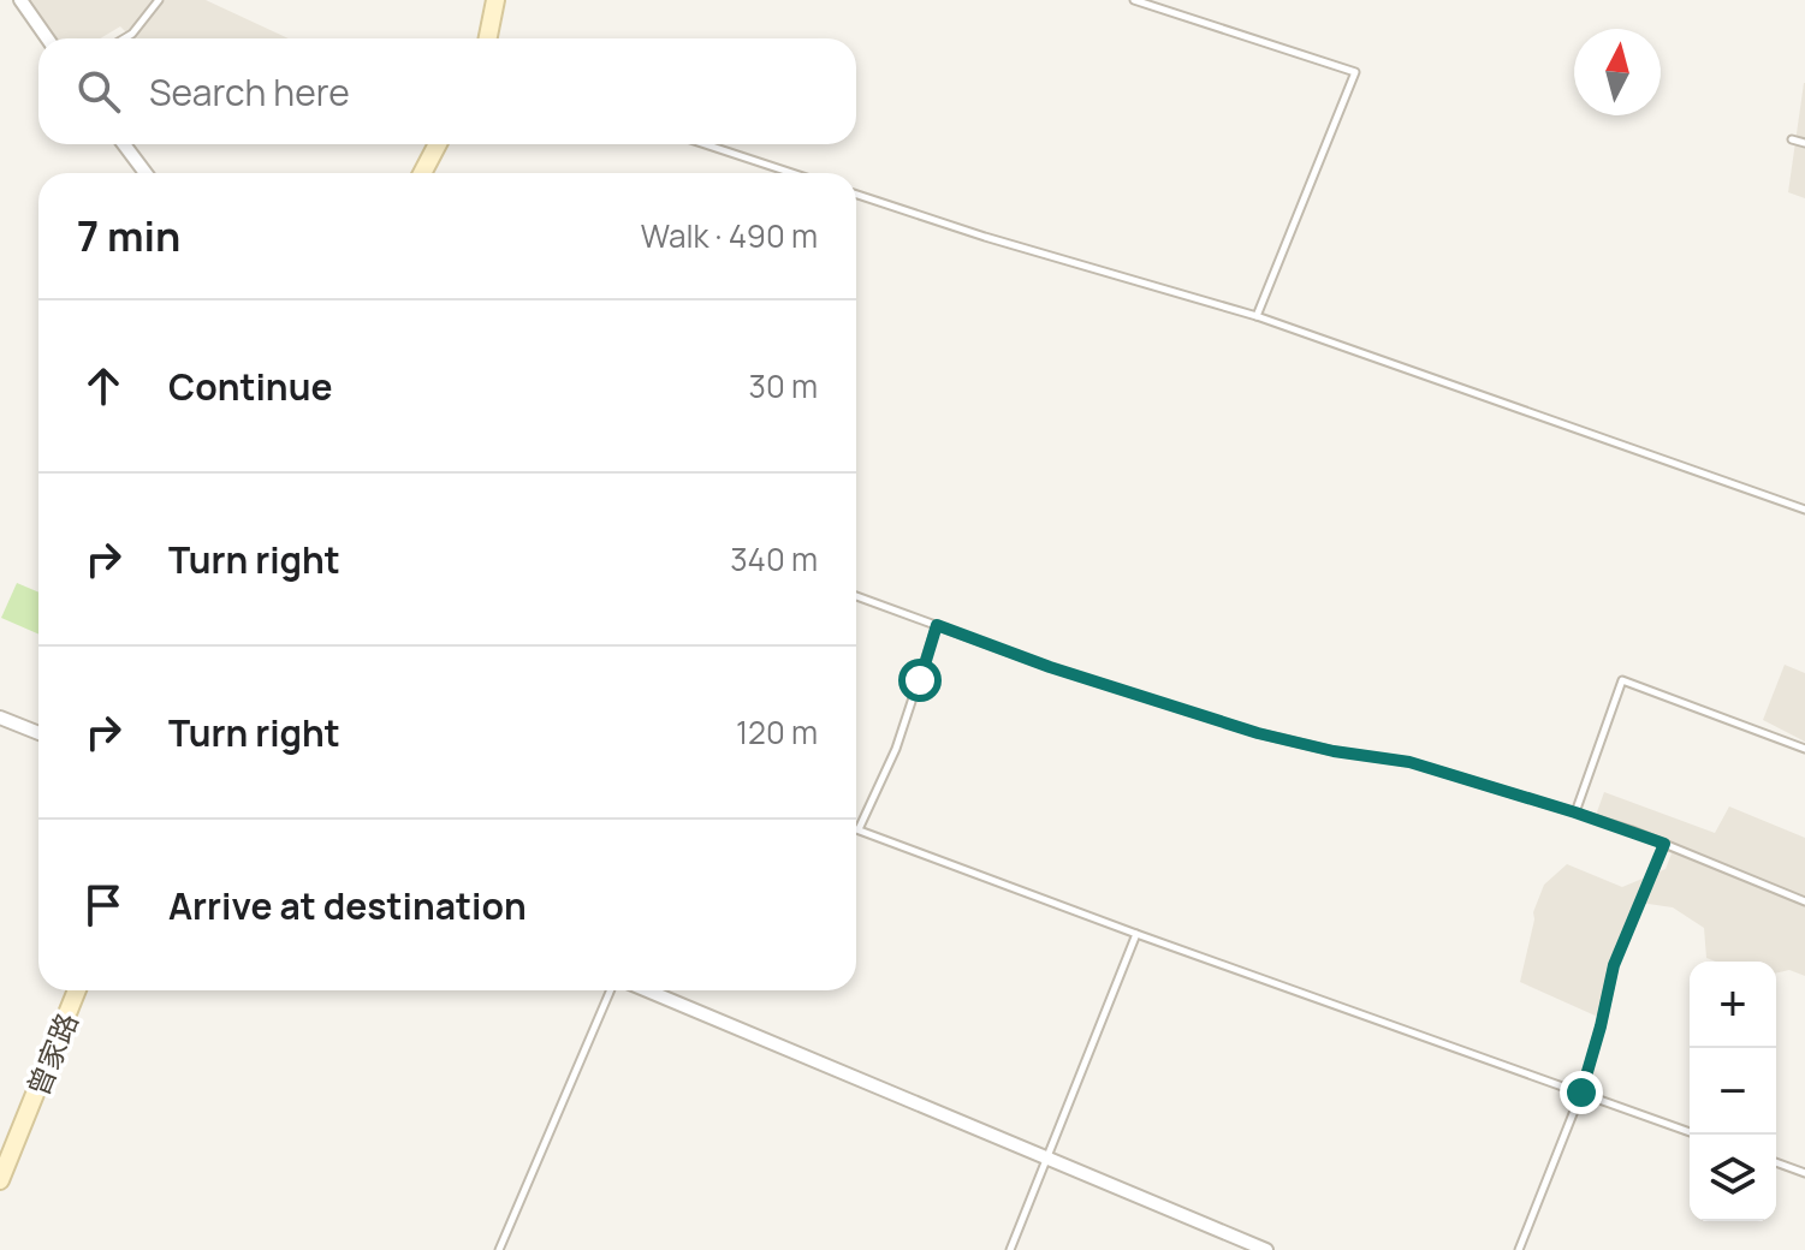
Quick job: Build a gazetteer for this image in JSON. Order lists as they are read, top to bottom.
{
  "streets": {
    "street": ["曾家路"]
  },
  "north": "top",
  "page": {
    "search": "Search here",
    "heading": ["7 min", "Walk · 490 m"],
    "list": [
      ["Continue", "30 m"],
      ["Turn right", "340 m"],
      ["Turn right", "120 m"],
      "Arrive at destination"
    ],
    "map_buttons": ["+", "−"]
  }
}
